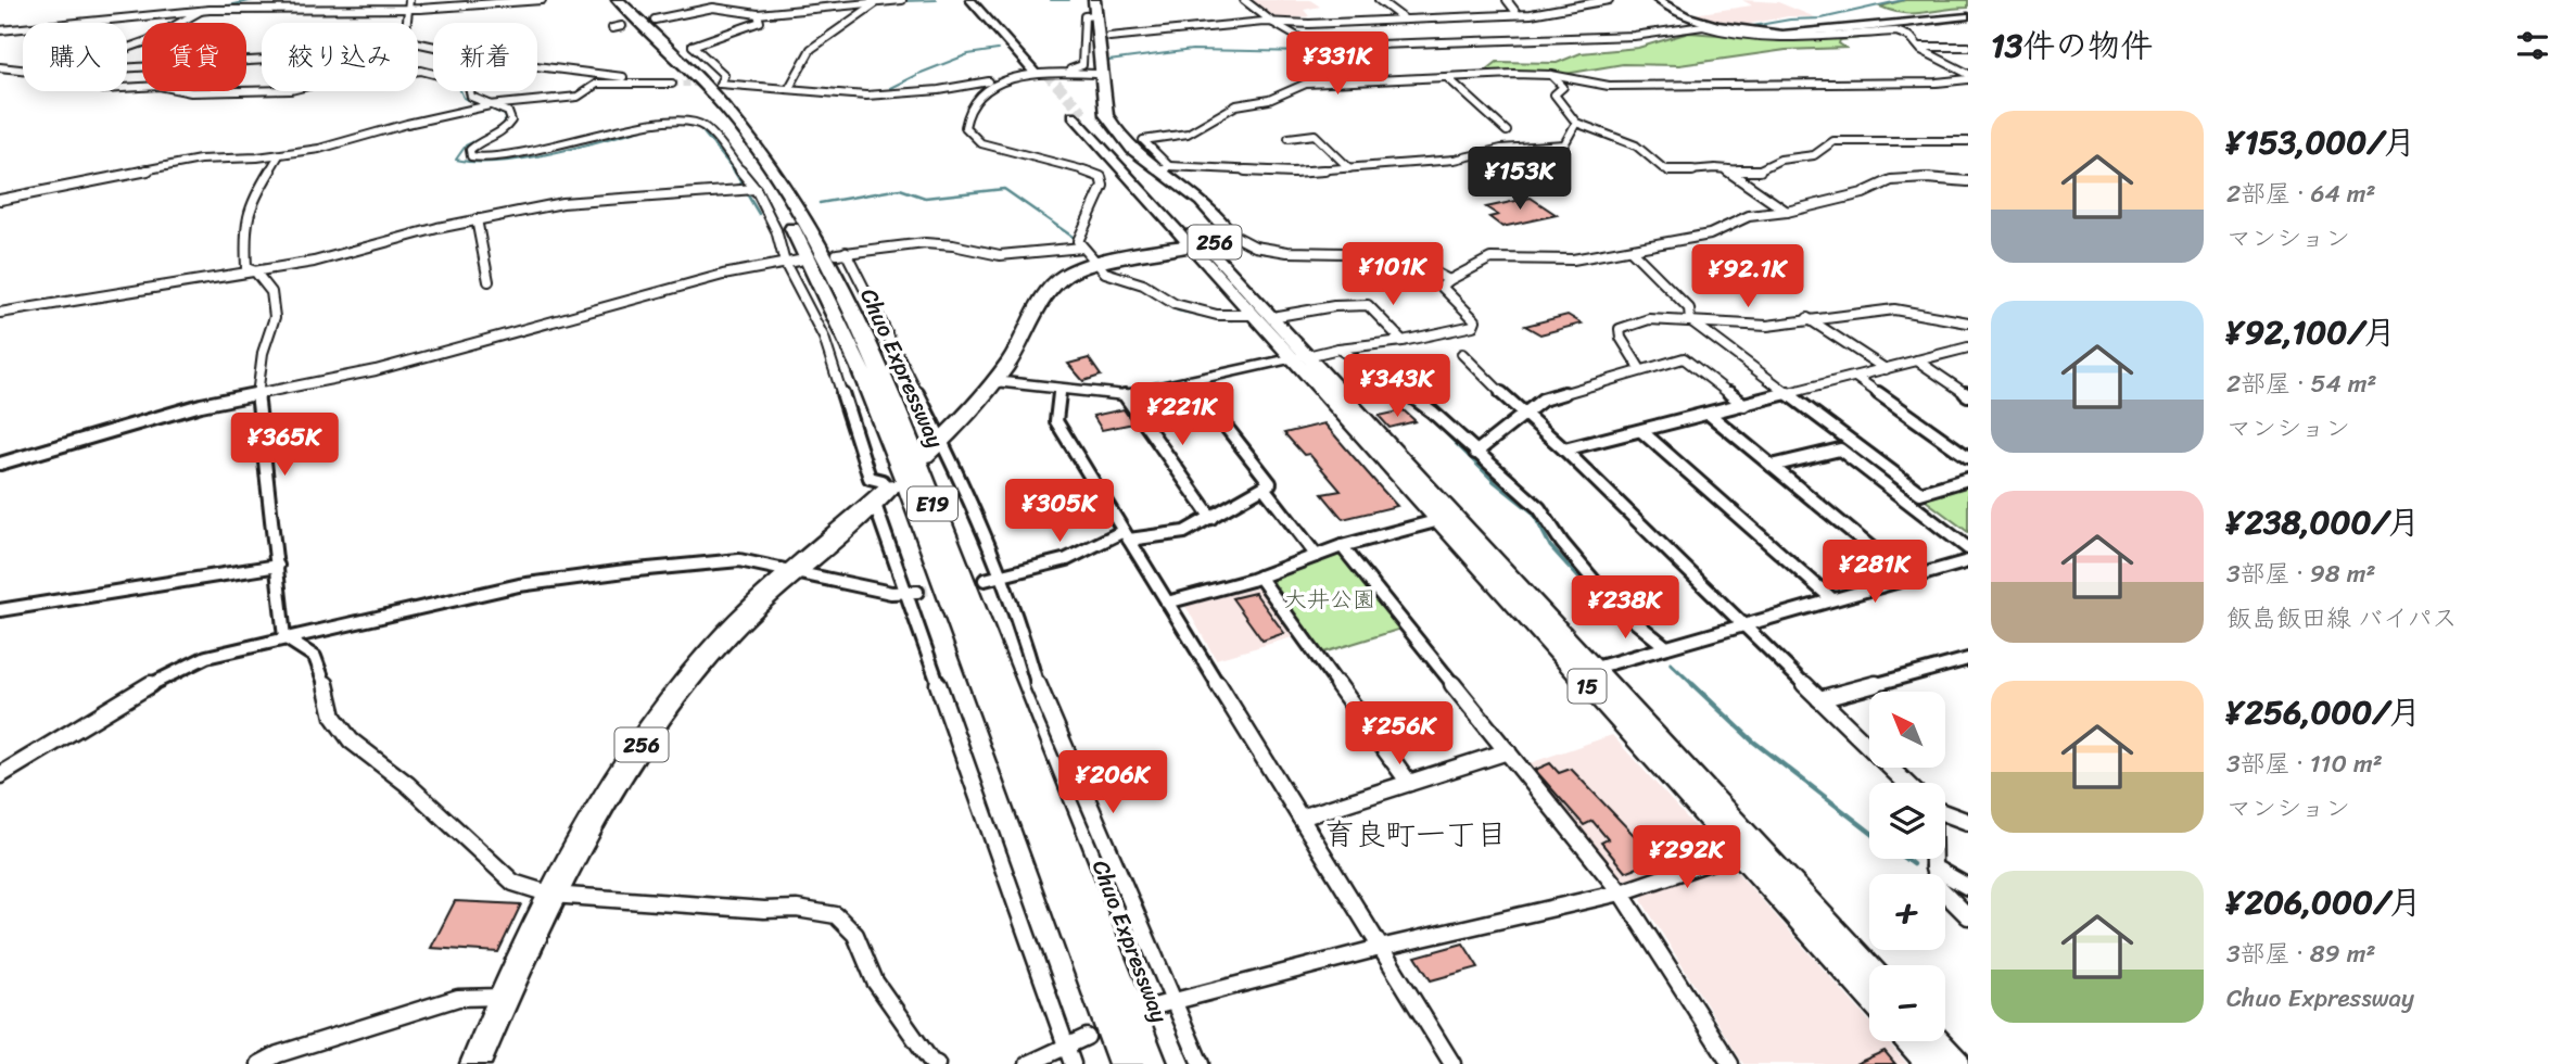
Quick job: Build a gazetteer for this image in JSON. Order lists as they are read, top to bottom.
{
  "streets": {
    "highway": ["256", "Chuo Expressway", "E19"],
    "main road": ["15"]
  },
  "crossings": [
    ["256", "15"]
  ],
  "districts": ["育良町一丁目"],
  "parks": ["大井公園"],
  "north": "top left",
  "page": {
    "heading": "13件の物件",
    "chip": [
      "購入",
      "賃貸",
      "絞り込み",
      "新着"
    ],
    "price": [
      "¥331K",
      "¥153K",
      "¥101K",
      "¥92.1K",
      "¥343K",
      "¥221K",
      "¥365K",
      "¥305K",
      "¥281K",
      "¥238K",
      "¥256K",
      "¥206K",
      "¥292K"
    ],
    "list": [
      {
        "name": "¥153,000/月",
        "note": "2部屋 · 64 m² · マンション"
      },
      {
        "name": "¥92,100/月",
        "note": "2部屋 · 54 m² · マンション"
      },
      {
        "name": "¥238,000/月",
        "note": "3部屋 · 98 m² · 飯島飯田線 バイパス"
      },
      {
        "name": "¥256,000/月",
        "note": "3部屋 · 110 m² · マンション"
      },
      {
        "name": "¥206,000/月",
        "note": "3部屋 · 89 m² · Chuo Expressway"
      }
    ],
    "map_buttons": ["+", "−"]
  }
}
